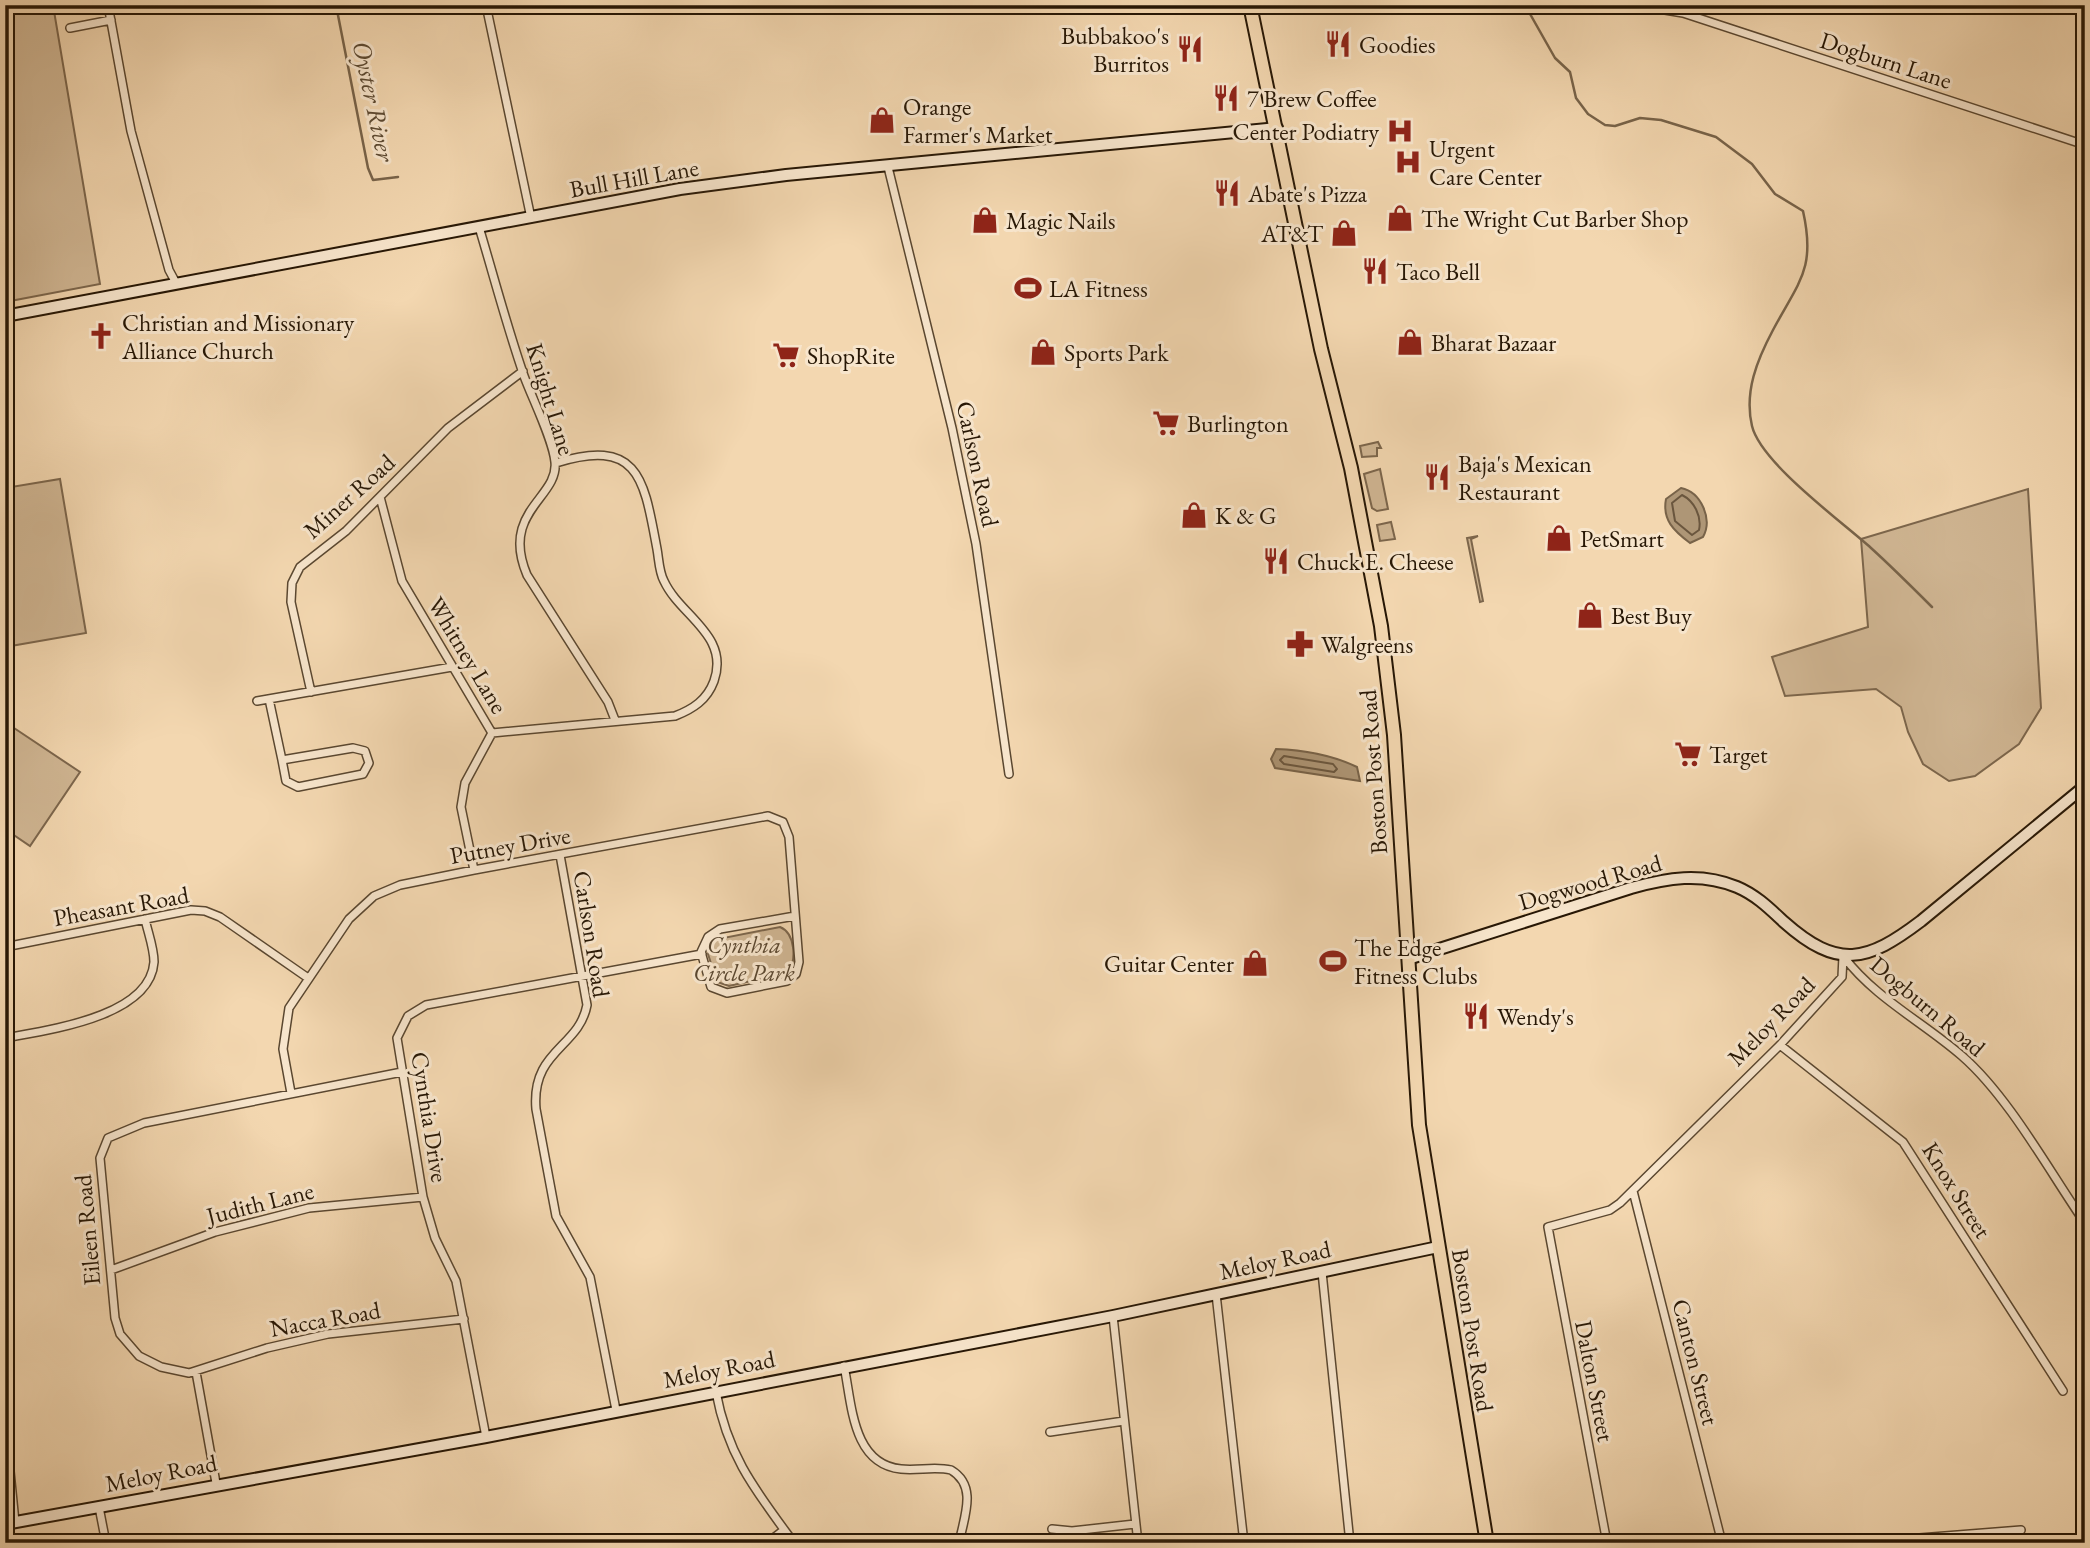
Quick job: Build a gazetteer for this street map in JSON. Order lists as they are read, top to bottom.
{
  "streets": {
    "main road": [
      "Bull Hill Lane",
      "Boston Post Road",
      "Dogwood Road",
      "Meloy Road"
    ],
    "street": [
      "Dogburn Lane",
      "Knight Lane",
      "Carlson Road",
      "Miner Road",
      "Whitney Lane",
      "Putney Drive",
      "Pheasant Road",
      "Dogburn Road",
      "Cynthia Drive",
      "Knox Street",
      "Judith Lane",
      "Eileen Road",
      "Nacca Road",
      "Canton Street",
      "Dalton Street"
    ]
  },
  "crossings": [
    ["Bull Hill Lane", "Knight Lane"],
    ["Bull Hill Lane", "Carlson Road"],
    ["Bull Hill Lane", "Boston Post Road"],
    ["Knight Lane", "Miner Road"],
    ["Carlson Road", "Putney Drive"],
    ["Carlson Road", "Meloy Road"],
    ["Carlson Road", "Cynthia Drive"],
    ["Miner Road", "Whitney Lane"],
    ["Whitney Lane", "Putney Drive"],
    ["Boston Post Road", "Dogwood Road"],
    ["Boston Post Road", "Meloy Road"],
    ["Putney Drive", "Pheasant Road"],
    ["Putney Drive", "Eileen Road"],
    ["Dogwood Road", "Dogburn Road"],
    ["Dogwood Road", "Meloy Road"],
    ["Dogburn Road", "Meloy Road"],
    ["Meloy Road", "Cynthia Drive"],
    ["Meloy Road", "Knox Street"],
    ["Meloy Road", "Canton Street"],
    ["Meloy Road", "Dalton Street"],
    ["Cynthia Drive", "Judith Lane"],
    ["Cynthia Drive", "Eileen Road"],
    ["Cynthia Drive", "Nacca Road"],
    ["Judith Lane", "Eileen Road"],
    ["Eileen Road", "Nacca Road"]
  ],
  "water": ["Oyster River"],
  "parks": ["Cynthia Circle Park"],
  "places": {
    "restaurant": [
      "Goodies",
      "Bubbakoo's Burritos",
      "7 Brew Coffee",
      "Abate's Pizza",
      "Taco Bell",
      "Baja's Mexican Restaurant",
      "Chuck E. Cheese",
      "Wendy's"
    ],
    "shop": [
      "Orange Farmer's Market",
      "The Wright Cut Barber Shop",
      "Magic Nails",
      "AT&T",
      "Bharat Bazaar",
      "Sports Park",
      "K & G",
      "PetSmart",
      "Best Buy",
      "Guitar Center"
    ],
    "hospital": ["Center Podiatry", "Urgent Care Center"],
    "sports": ["LA Fitness", "The Edge Fitness Clubs"],
    "church": ["Christian and Missionary Alliance Church"],
    "supermarket": ["ShopRite", "Burlington", "Target"],
    "pharmacy": ["Walgreens"]
  }
}
